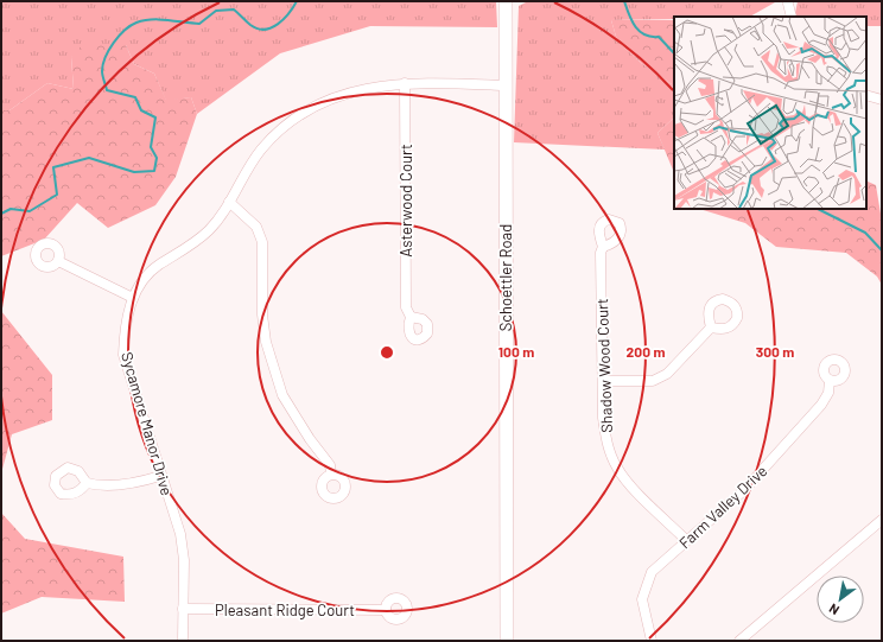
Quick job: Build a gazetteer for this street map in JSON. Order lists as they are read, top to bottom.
{
  "streets": {
    "street": [
      "Asterwood Court",
      "Schoettler Road",
      "Shadow Wood Court",
      "Sycamore Manor Drive",
      "Farm Valley Drive",
      "Pleasant Ridge Court"
    ]
  },
  "crossings": [
    ["Asterwood Court", "Sycamore Manor Drive"],
    ["Schoettler Road", "Sycamore Manor Drive"],
    ["Shadow Wood Court", "Farm Valley Drive"],
    ["Sycamore Manor Drive", "Pleasant Ridge Court"]
  ],
  "north": "bottom left",
  "rings": ["100 m", "200 m", "300 m"]
}
